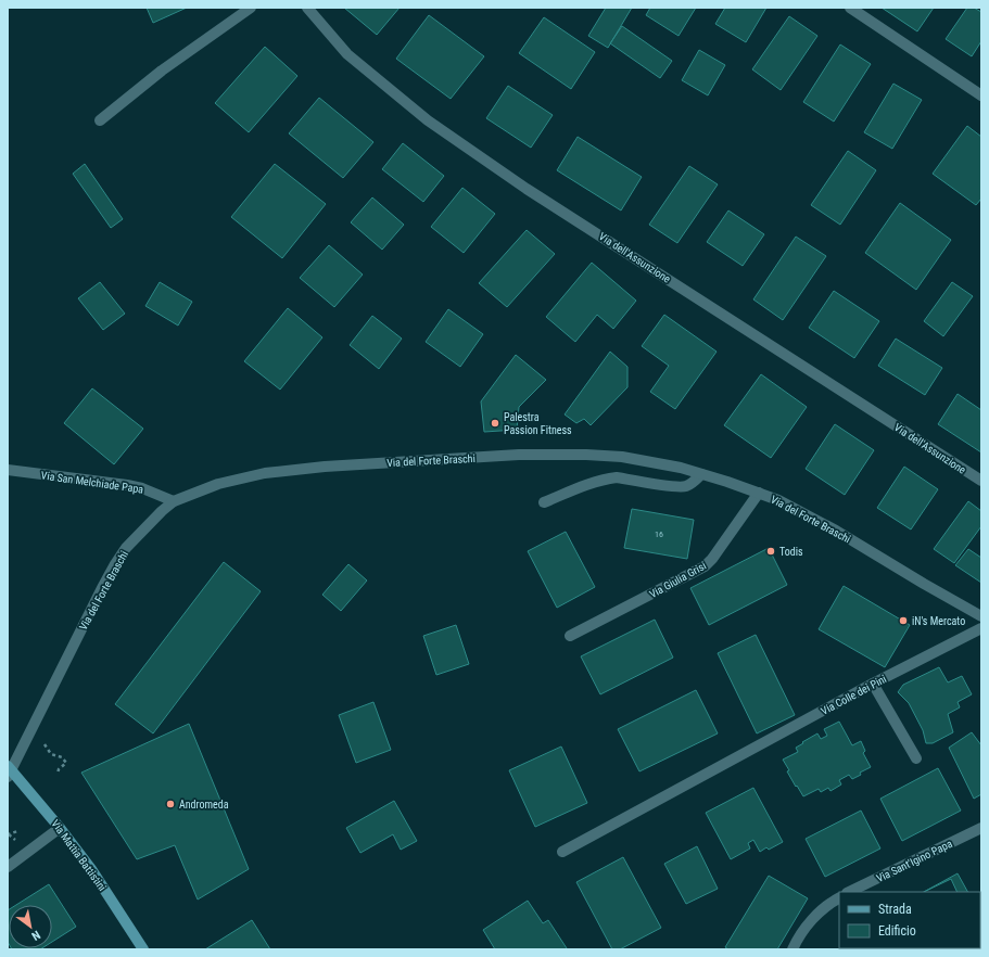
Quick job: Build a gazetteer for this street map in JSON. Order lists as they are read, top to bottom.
{
  "streets": {
    "main road": ["Via Mattia Battistini"],
    "street": [
      "Via dell'Assunzione",
      "Via del Forte Braschi",
      "Via San Melchiade Papa",
      "Via Giulia Grisi",
      "Via Colle dei Pini",
      "Via Sant'Igino Papa"
    ]
  },
  "crossings": [
    ["Via del Forte Braschi", "Via San Melchiade Papa"],
    ["Via del Forte Braschi", "Via Giulia Grisi"],
    ["Via del Forte Braschi", "Via Mattia Battistini"]
  ],
  "places": [
    "Palestra Passion Fitness",
    "Todis",
    "iN's Mercato",
    "Andromeda"
  ],
  "house_numbers": ["16"],
  "legend": ["Strada", "Edificio"],
  "north": "bottom right"
}
